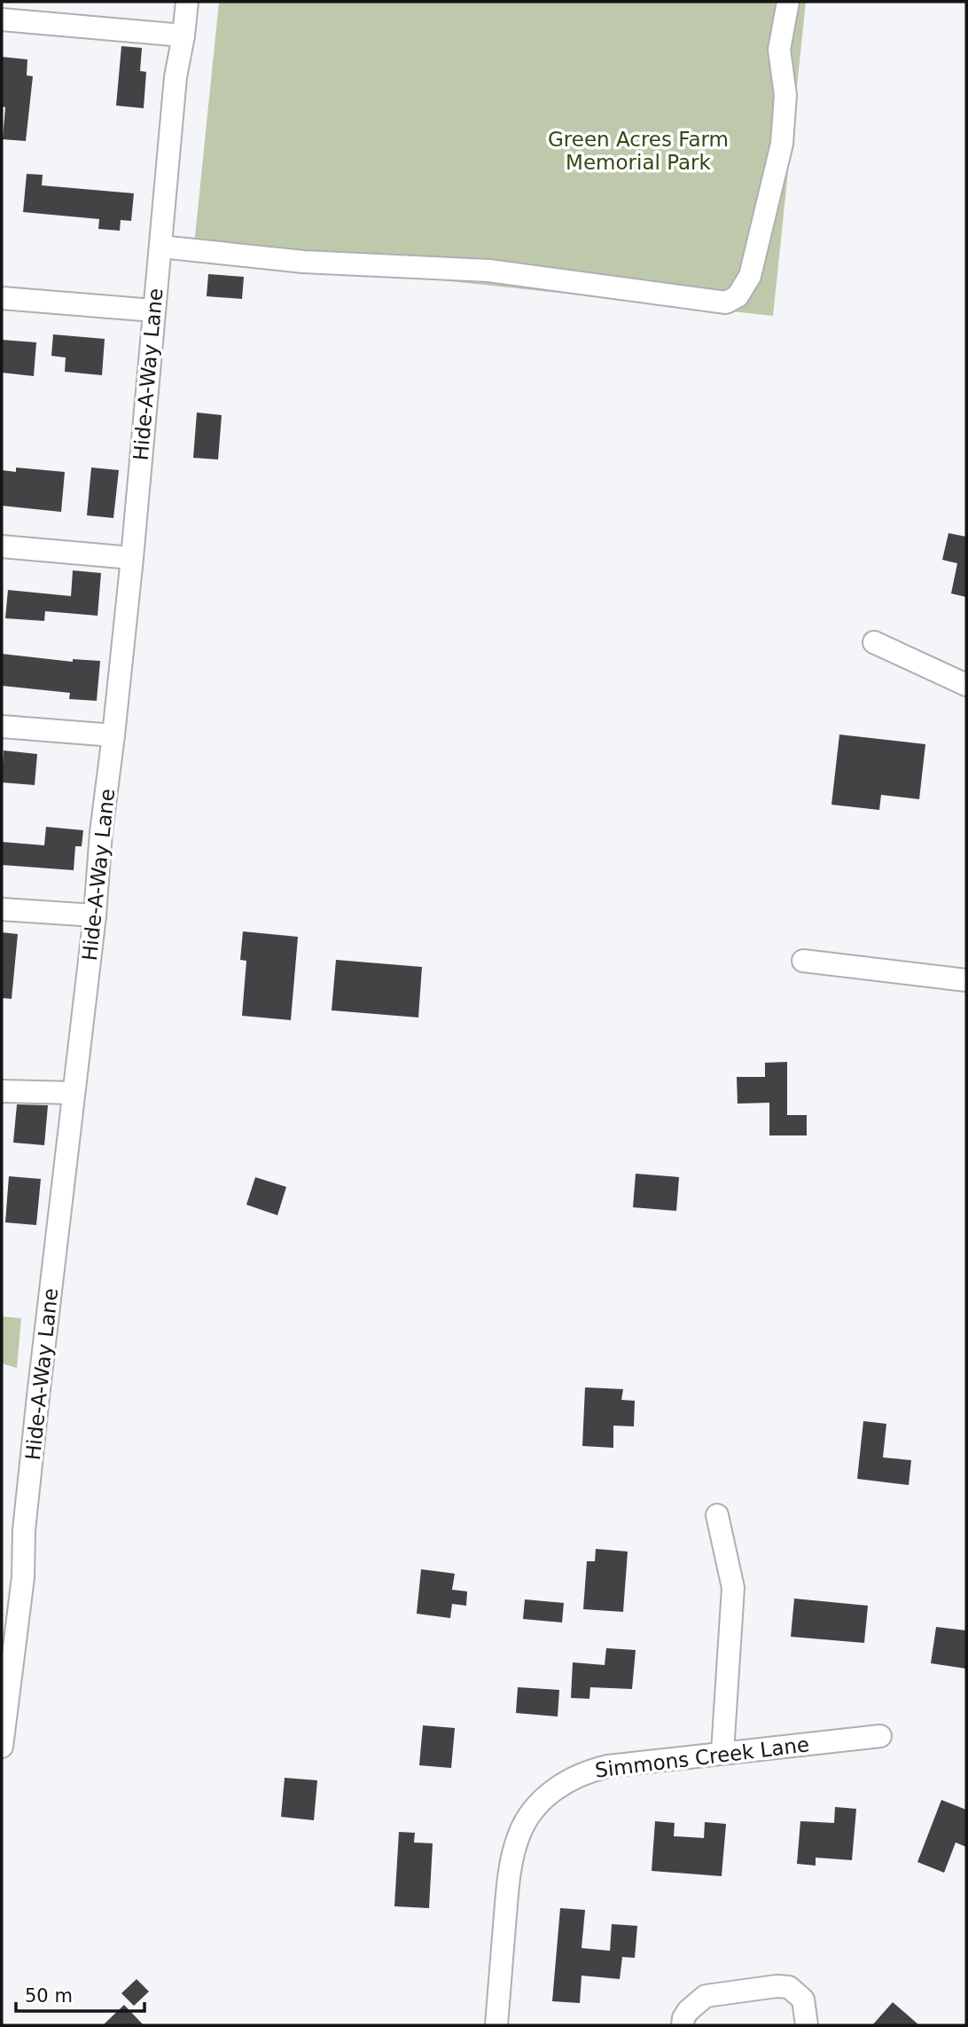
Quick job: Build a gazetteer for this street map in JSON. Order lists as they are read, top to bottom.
{
  "streets": {
    "street": ["Hide-A-Way Lane", "Simmons Creek Lane"]
  },
  "parks": ["Green Acres Farm Memorial Park"],
  "scale_bar": "50 m"
}
